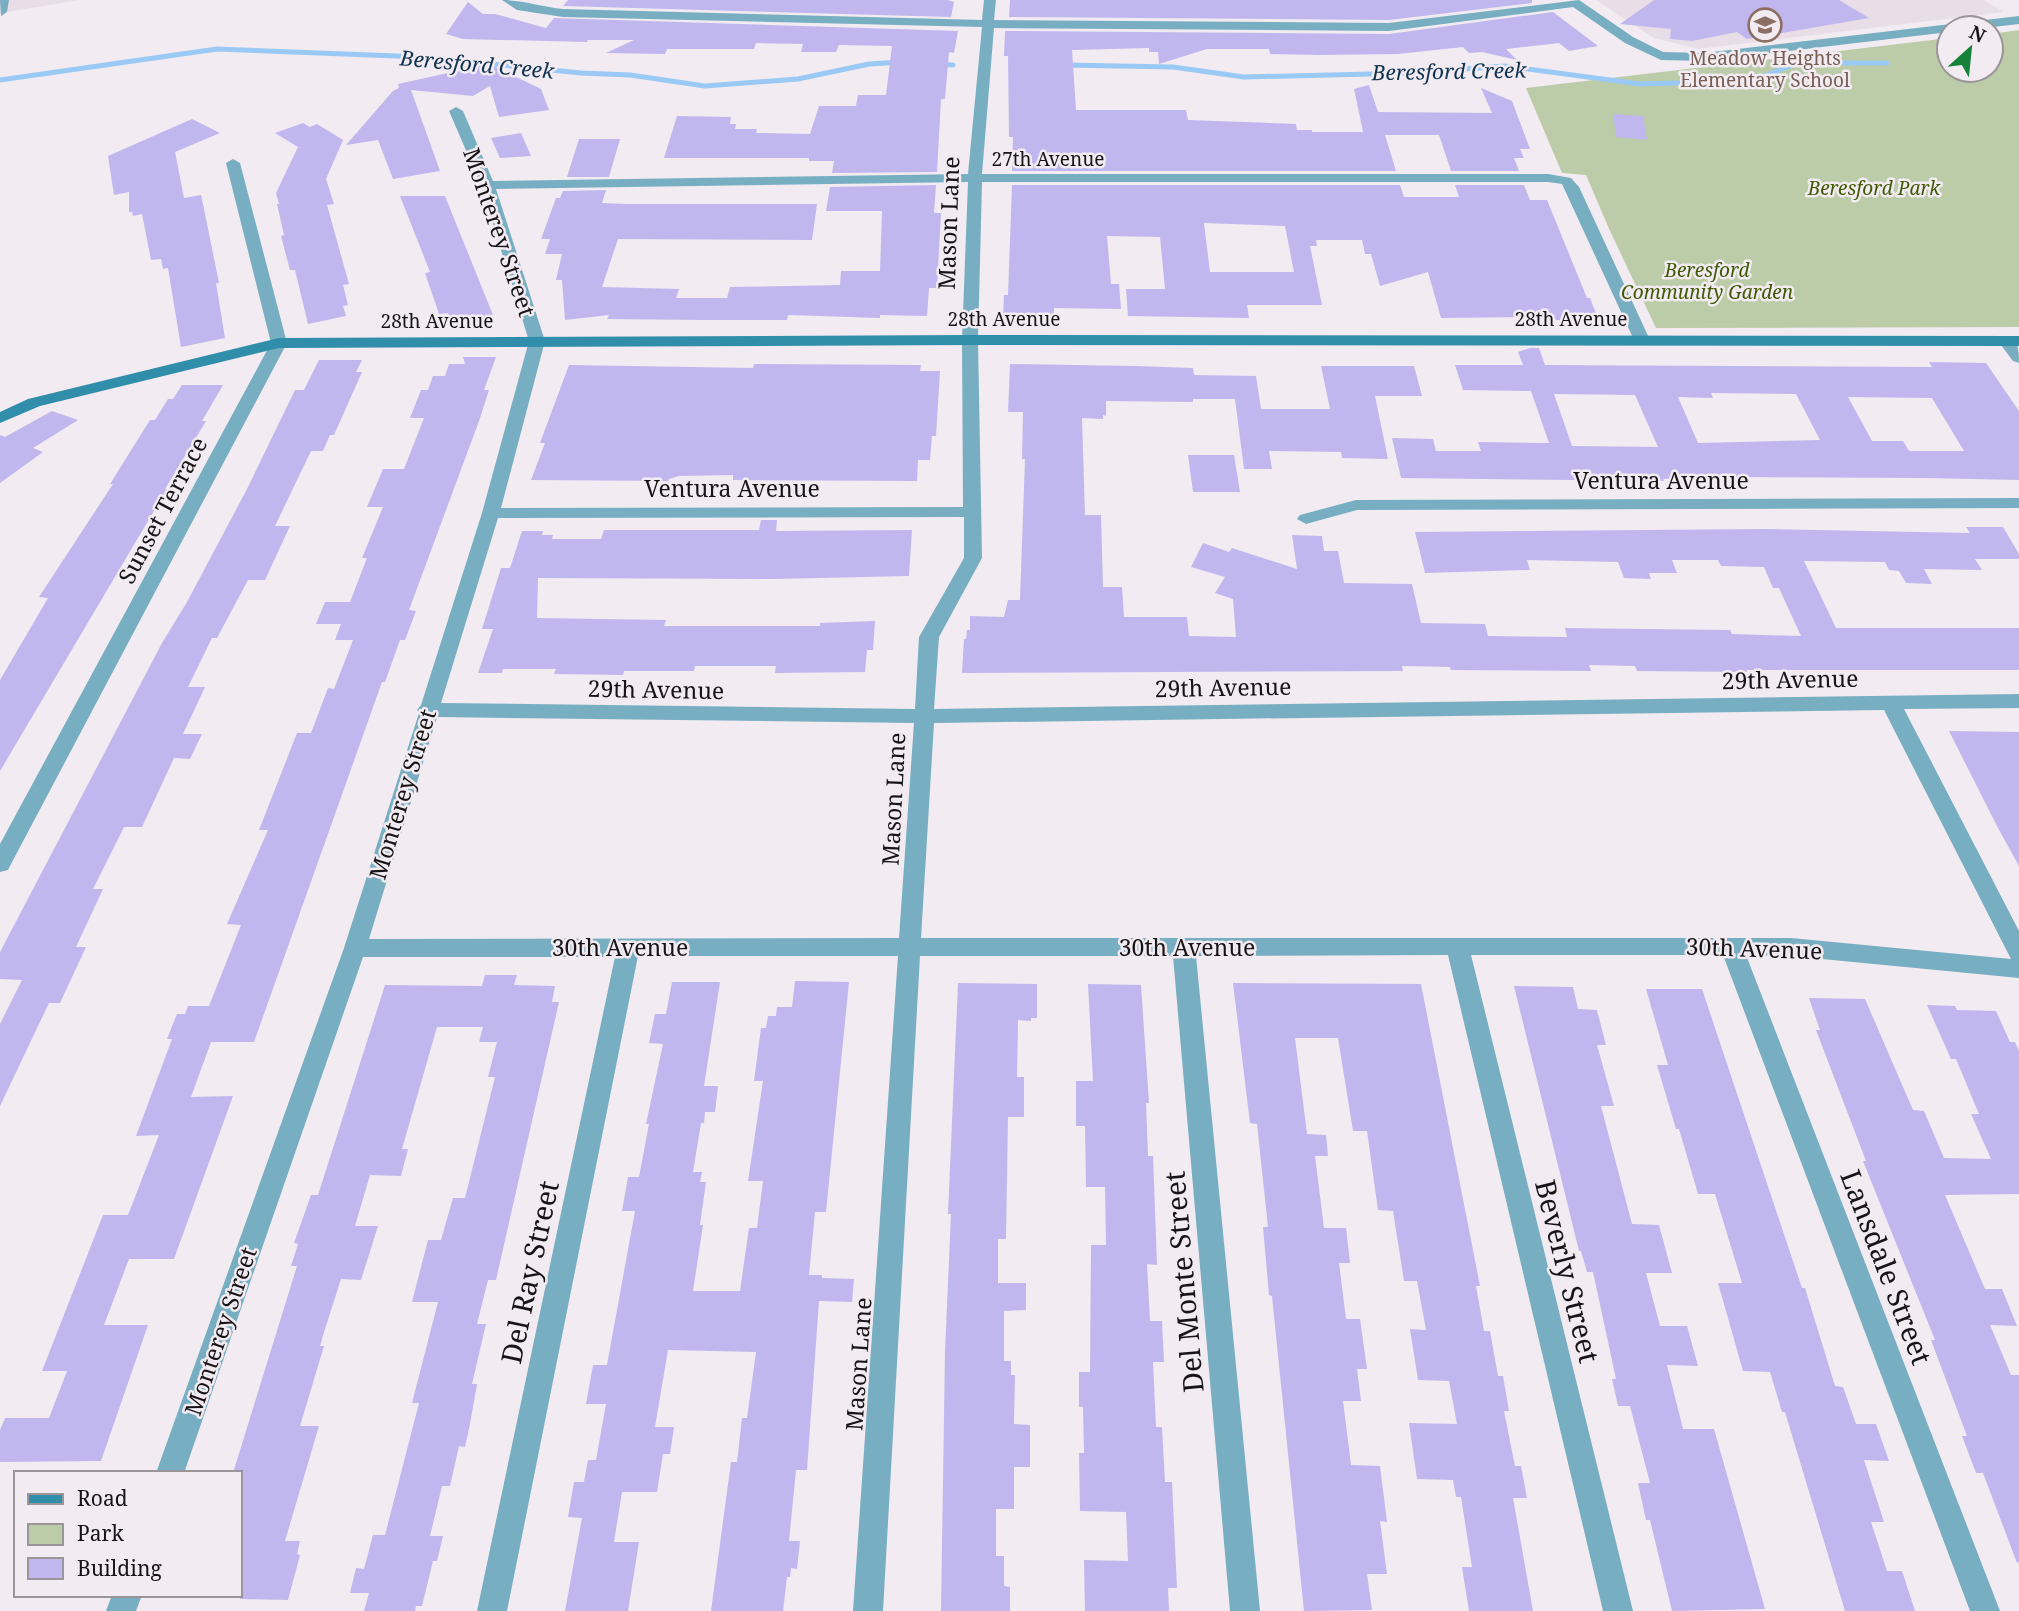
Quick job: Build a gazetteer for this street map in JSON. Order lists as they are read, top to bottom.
{
  "streets": {
    "street": [
      "27th Avenue",
      "Mason Lane",
      "Monterey Street",
      "28th Avenue",
      "Ventura Avenue",
      "Sunset Terrace",
      "29th Avenue",
      "30th Avenue",
      "Lansdale Street",
      "Beverly Street",
      "Del Ray Street",
      "Del Monte Street"
    ]
  },
  "crossings": [
    ["27th Avenue", "Mason Lane"],
    ["27th Avenue", "Monterey Street"],
    ["27th Avenue", "28th Avenue"],
    ["Mason Lane", "28th Avenue"],
    ["Mason Lane", "Ventura Avenue"],
    ["Mason Lane", "29th Avenue"],
    ["Mason Lane", "30th Avenue"],
    ["Monterey Street", "28th Avenue"],
    ["Monterey Street", "Ventura Avenue"],
    ["Monterey Street", "29th Avenue"],
    ["Monterey Street", "30th Avenue"],
    ["28th Avenue", "Sunset Terrace"],
    ["30th Avenue", "Lansdale Street"],
    ["30th Avenue", "Beverly Street"],
    ["30th Avenue", "Del Ray Street"],
    ["30th Avenue", "Del Monte Street"]
  ],
  "water": ["Beresford Creek"],
  "parks": ["Beresford Park", "Beresford Community Garden"],
  "places": {
    "school or university": ["Meadow Heights Elementary School"]
  },
  "legend": ["Road", "Park", "Building"],
  "north": "top right"
}
